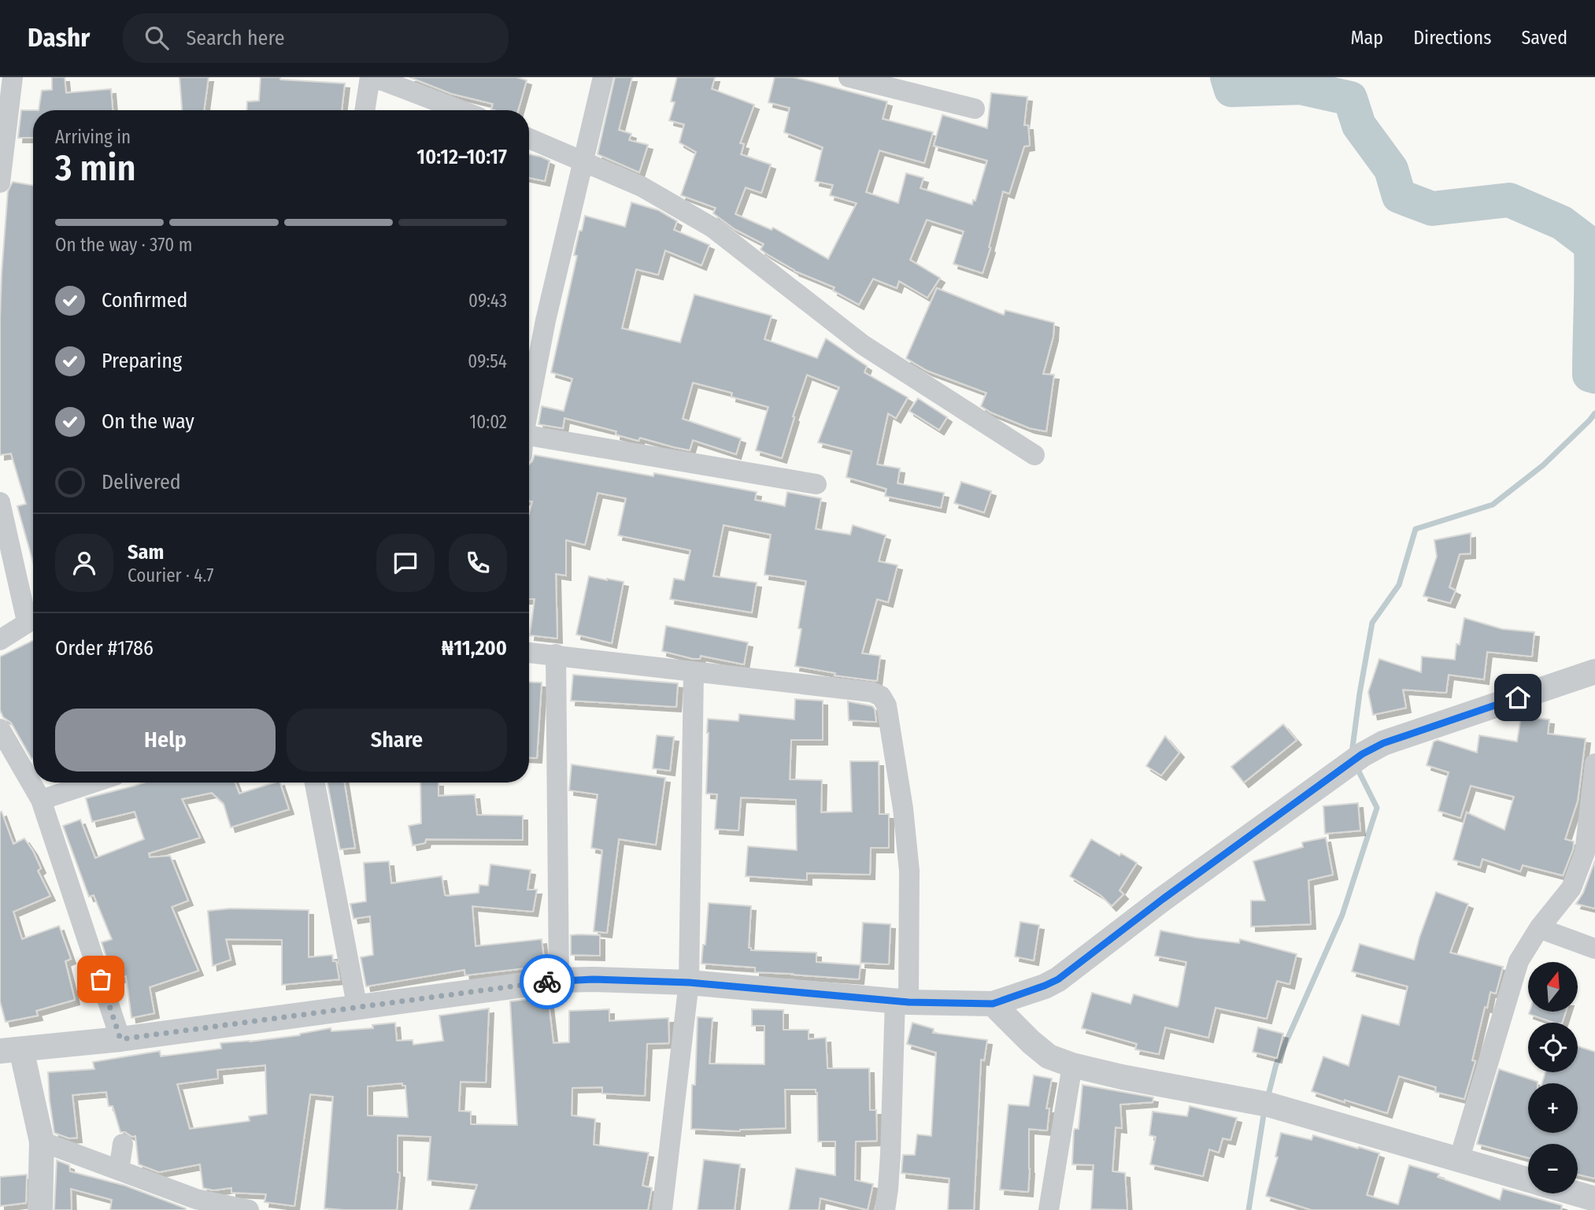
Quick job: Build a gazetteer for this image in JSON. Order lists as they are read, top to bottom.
{
  "north": "top",
  "page": {
    "header": "Dashr",
    "search": "Search here",
    "nav": ["Map", "Directions", "Saved"],
    "heading": ["3 min", "Arriving in", "10:12–10:17"],
    "panel": [
      "Sam",
      "Courier · 4.7",
      "Order #1786",
      "₦11,200"
    ],
    "bar": "On the way · 370 m",
    "list": [
      ["Confirmed", "09:43"],
      ["Preparing", "09:54"],
      ["On the way", "10:02"],
      "Delivered"
    ],
    "buttons": ["Help", "Share"],
    "map_buttons": ["+", "−"]
  }
}
